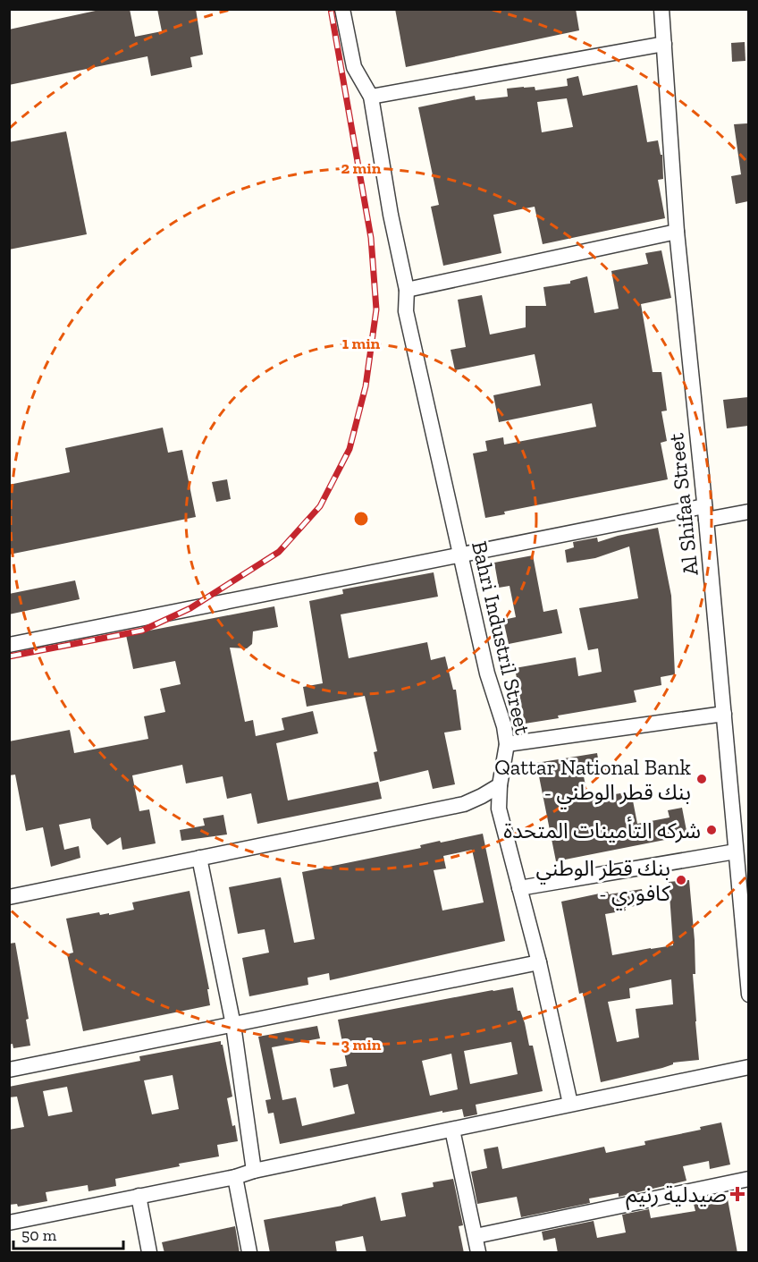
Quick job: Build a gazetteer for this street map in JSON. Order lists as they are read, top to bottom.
{
  "streets": {
    "street": ["Al Shifaa Street", "Bahri Industril Street"]
  },
  "places": {
    "other": ["Qattar National Bank - بنك قطر الوطني", "شركه التأمينات المتحدة", "بنك قطر الوطني - كافوري"],
    "health": ["صيدلية رنيم"]
  },
  "scale_bar": "50 m",
  "rings": ["2 min", "1 min", "3 min"]
}
